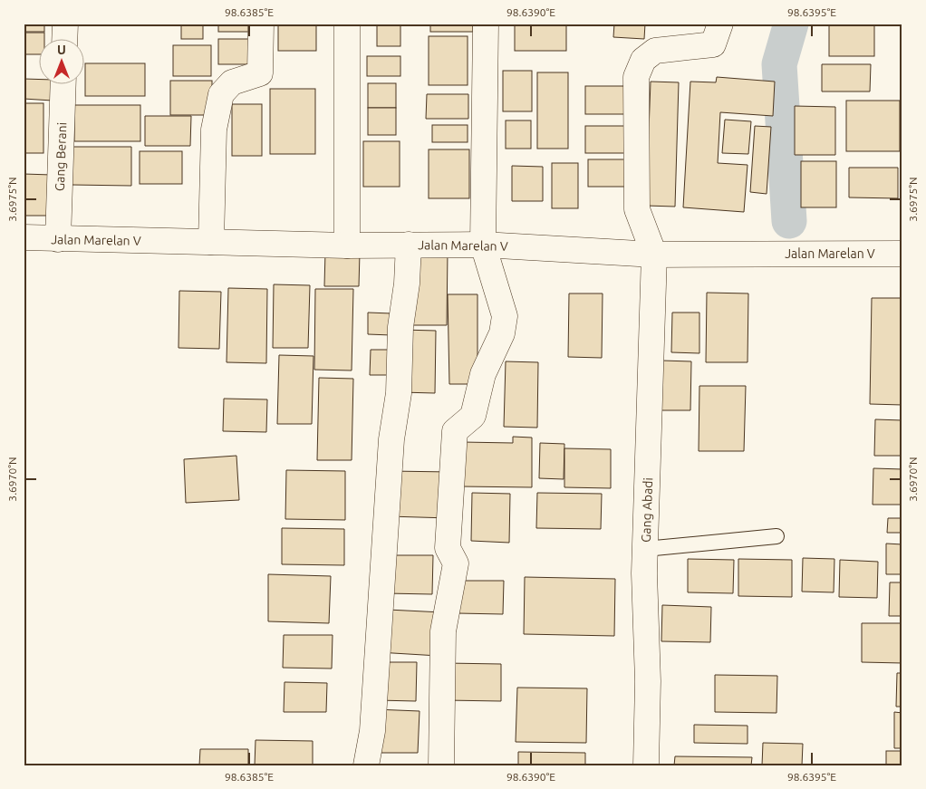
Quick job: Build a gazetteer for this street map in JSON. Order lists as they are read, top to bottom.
{
  "streets": {
    "street": ["Gang Berani", "Jalan Marelan V", "Gang Abadi"]
  },
  "crossings": [
    ["Gang Berani", "Jalan Marelan V"],
    ["Jalan Marelan V", "Gang Abadi"]
  ],
  "north": "top",
  "coordinates": [
    "98.6385°E",
    "98.6390°E",
    "98.6395°E",
    "3.6975°N",
    "3.6970°N"
  ]
}
